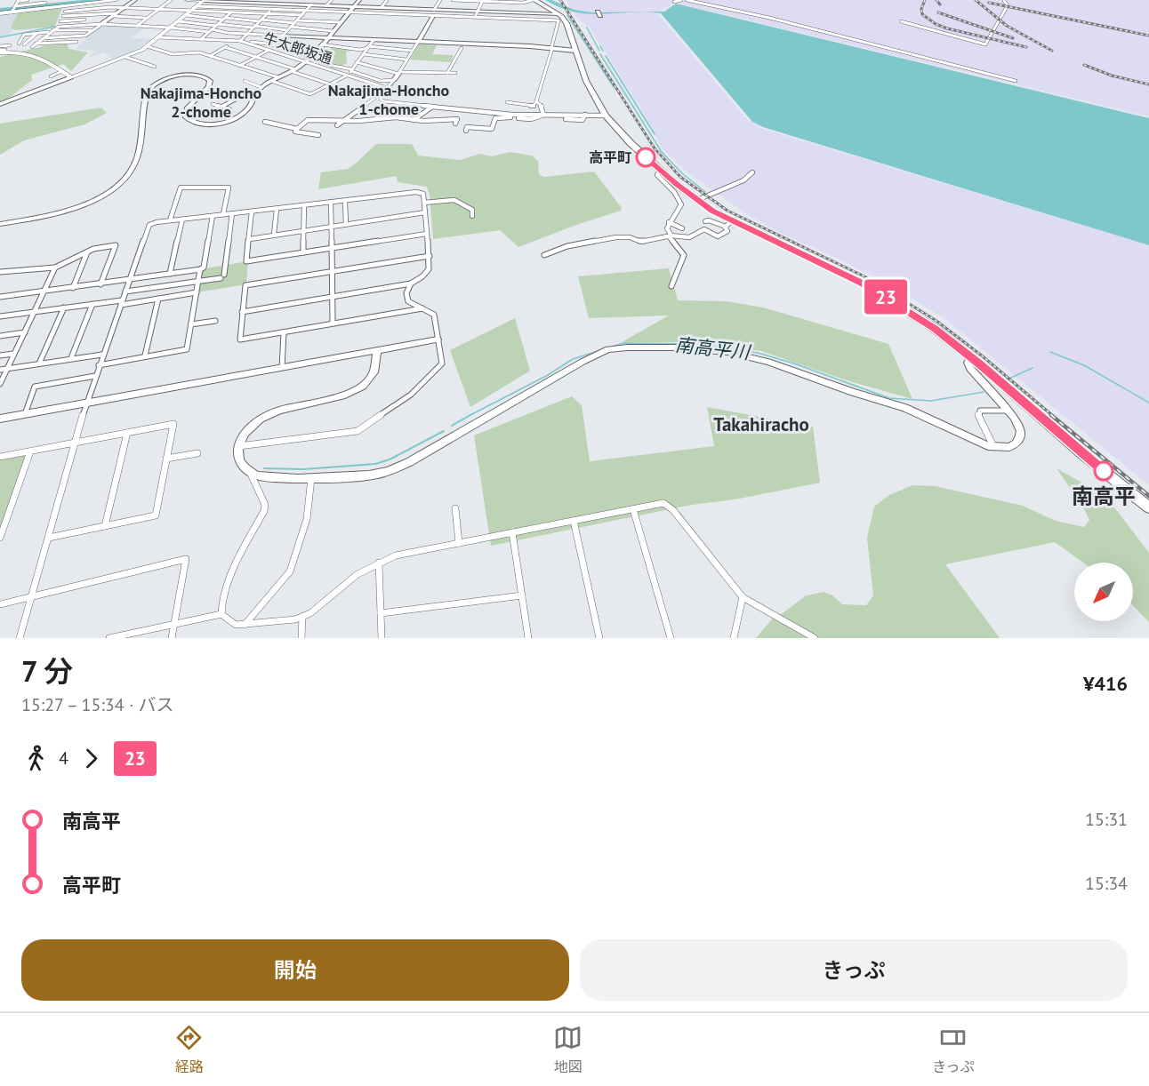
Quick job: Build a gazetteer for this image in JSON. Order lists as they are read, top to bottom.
{
  "streets": {
    "street": ["牛太郎坂通"]
  },
  "districts": ["Nakajima-Honcho 1-chome", "Nakajima-Honcho 2-chome", "Takahiracho"],
  "water": ["南高平川"],
  "places": ["高平町", "南高平"],
  "lines": ["bus line 23"],
  "north": "bottom left",
  "page": {
    "on_map": "23",
    "heading": ["7 分", "15:27 – 15:34 · バス", "¥416"],
    "legs": ["4", "23"],
    "list": [
      {
        "name": "南高平",
        "value": "15:31"
      },
      {
        "name": "高平町",
        "value": "15:34"
      }
    ],
    "buttons": ["開始", "きっぷ"],
    "tabs": ["経路", "地図", "きっぷ"]
  }
}
